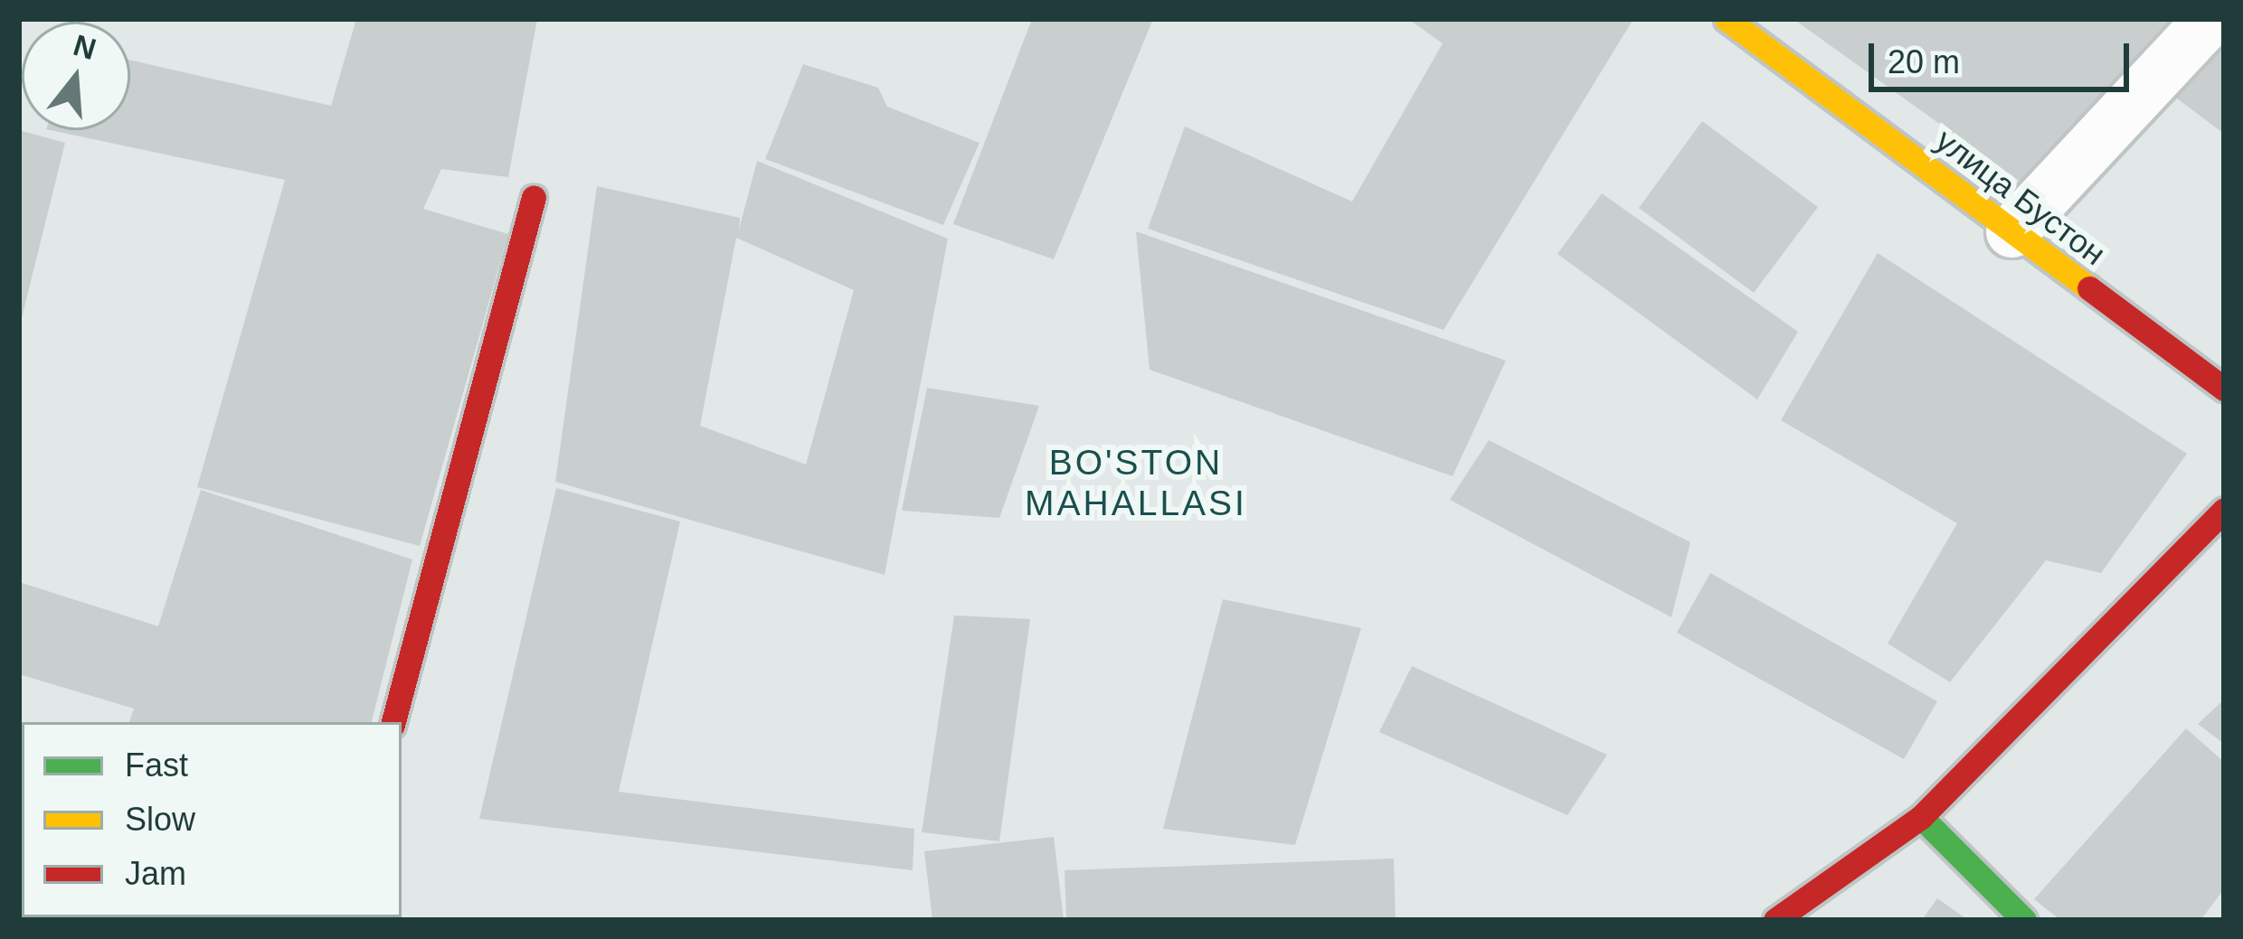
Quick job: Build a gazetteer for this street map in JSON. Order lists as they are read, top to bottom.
{
  "streets": {
    "street": ["улица Бустон"]
  },
  "districts": ["BO'STON MAHALLASI"],
  "legend": ["Fast", "Slow", "Jam"],
  "scale_bar": "20 m",
  "north": "top"
}
